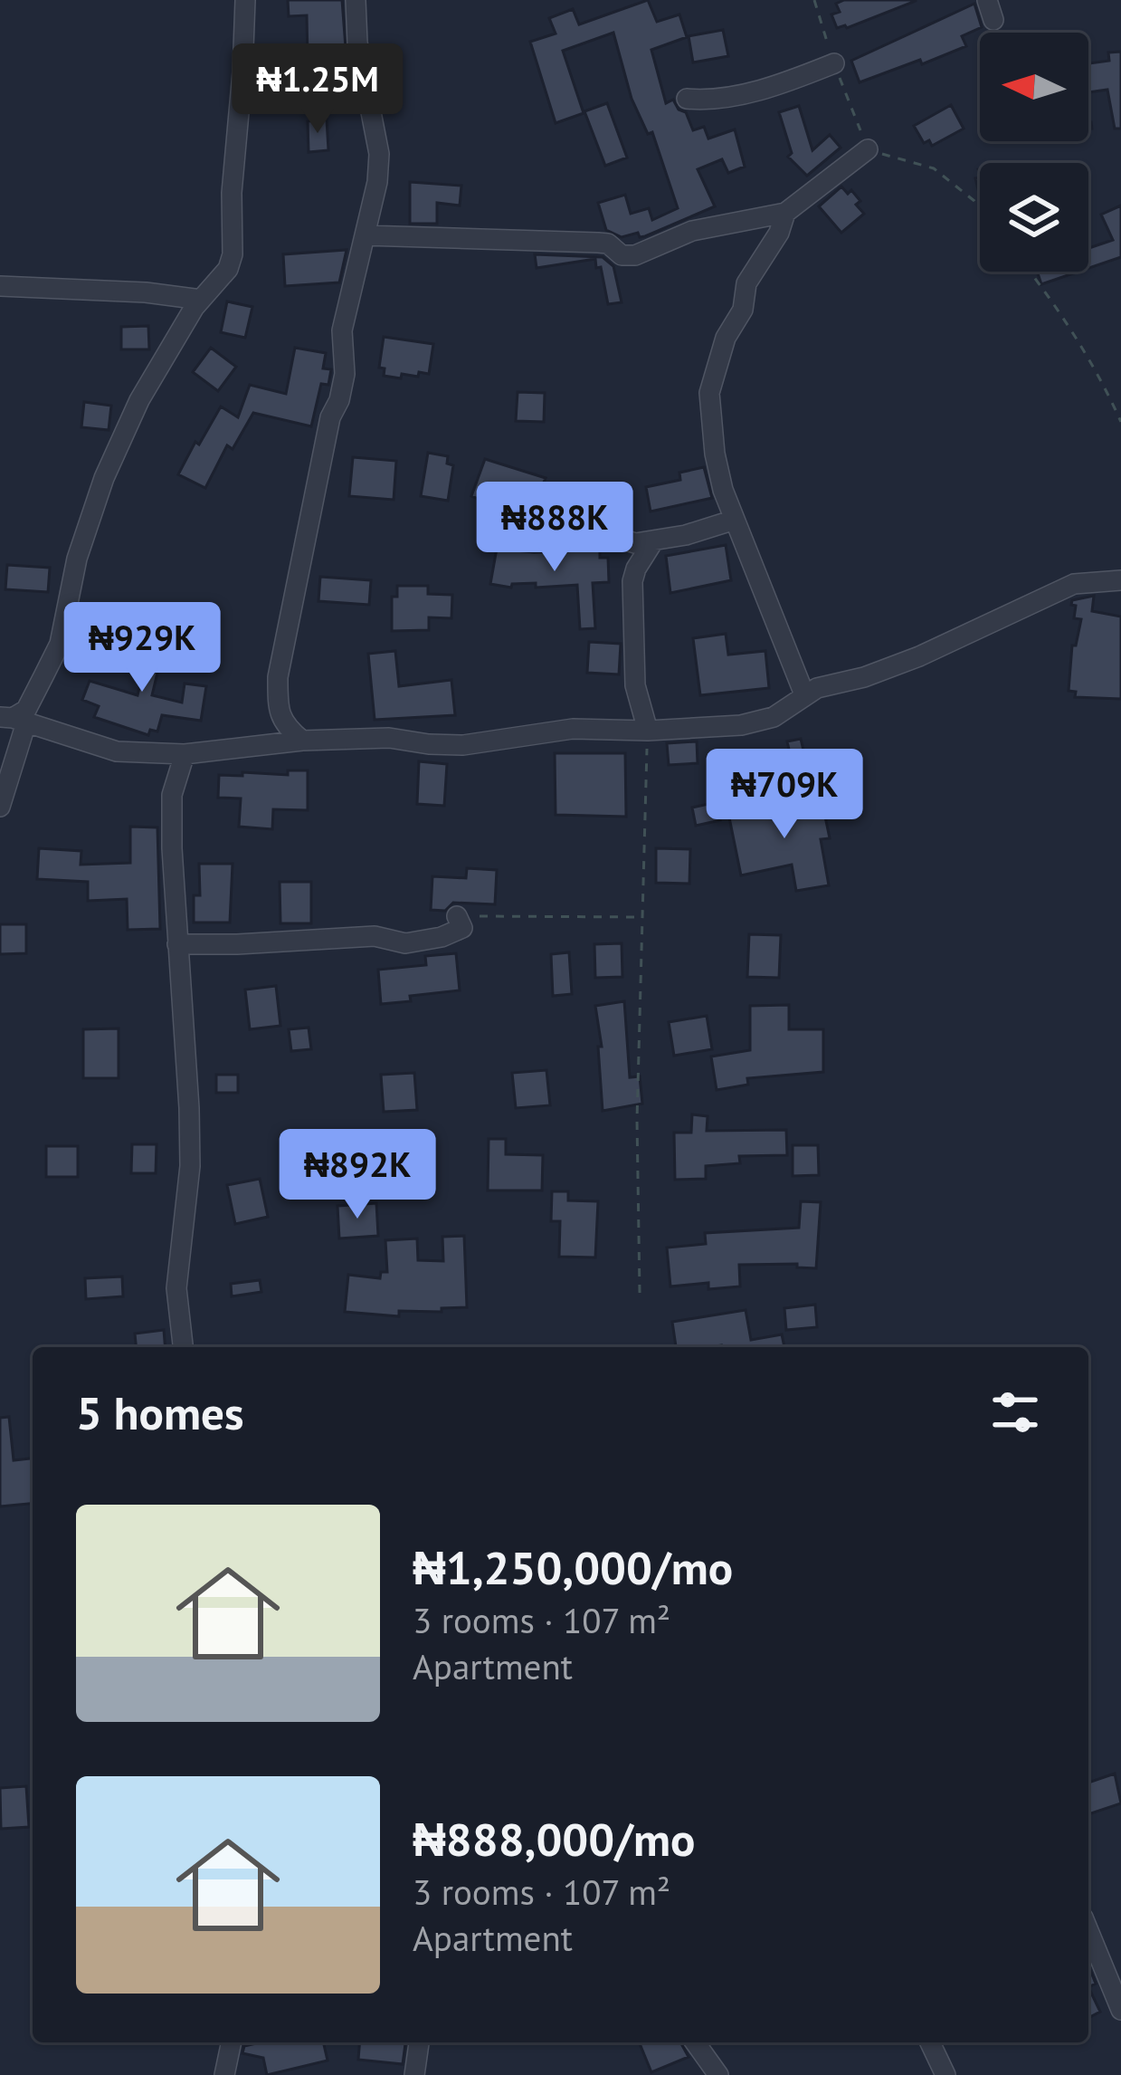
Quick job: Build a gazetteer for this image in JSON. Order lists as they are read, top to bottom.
{
  "north": "left",
  "page": {
    "price": [
      "₦1.25M",
      "₦888K",
      "₦929K",
      "₦709K",
      "₦892K"
    ],
    "heading": "5 homes",
    "list": [
      {
        "name": "₦1,250,000/mo",
        "note": "3 rooms · 107 m² · Apartment"
      },
      {
        "name": "₦888,000/mo",
        "note": "3 rooms · 107 m² · Apartment"
      }
    ]
  }
}
